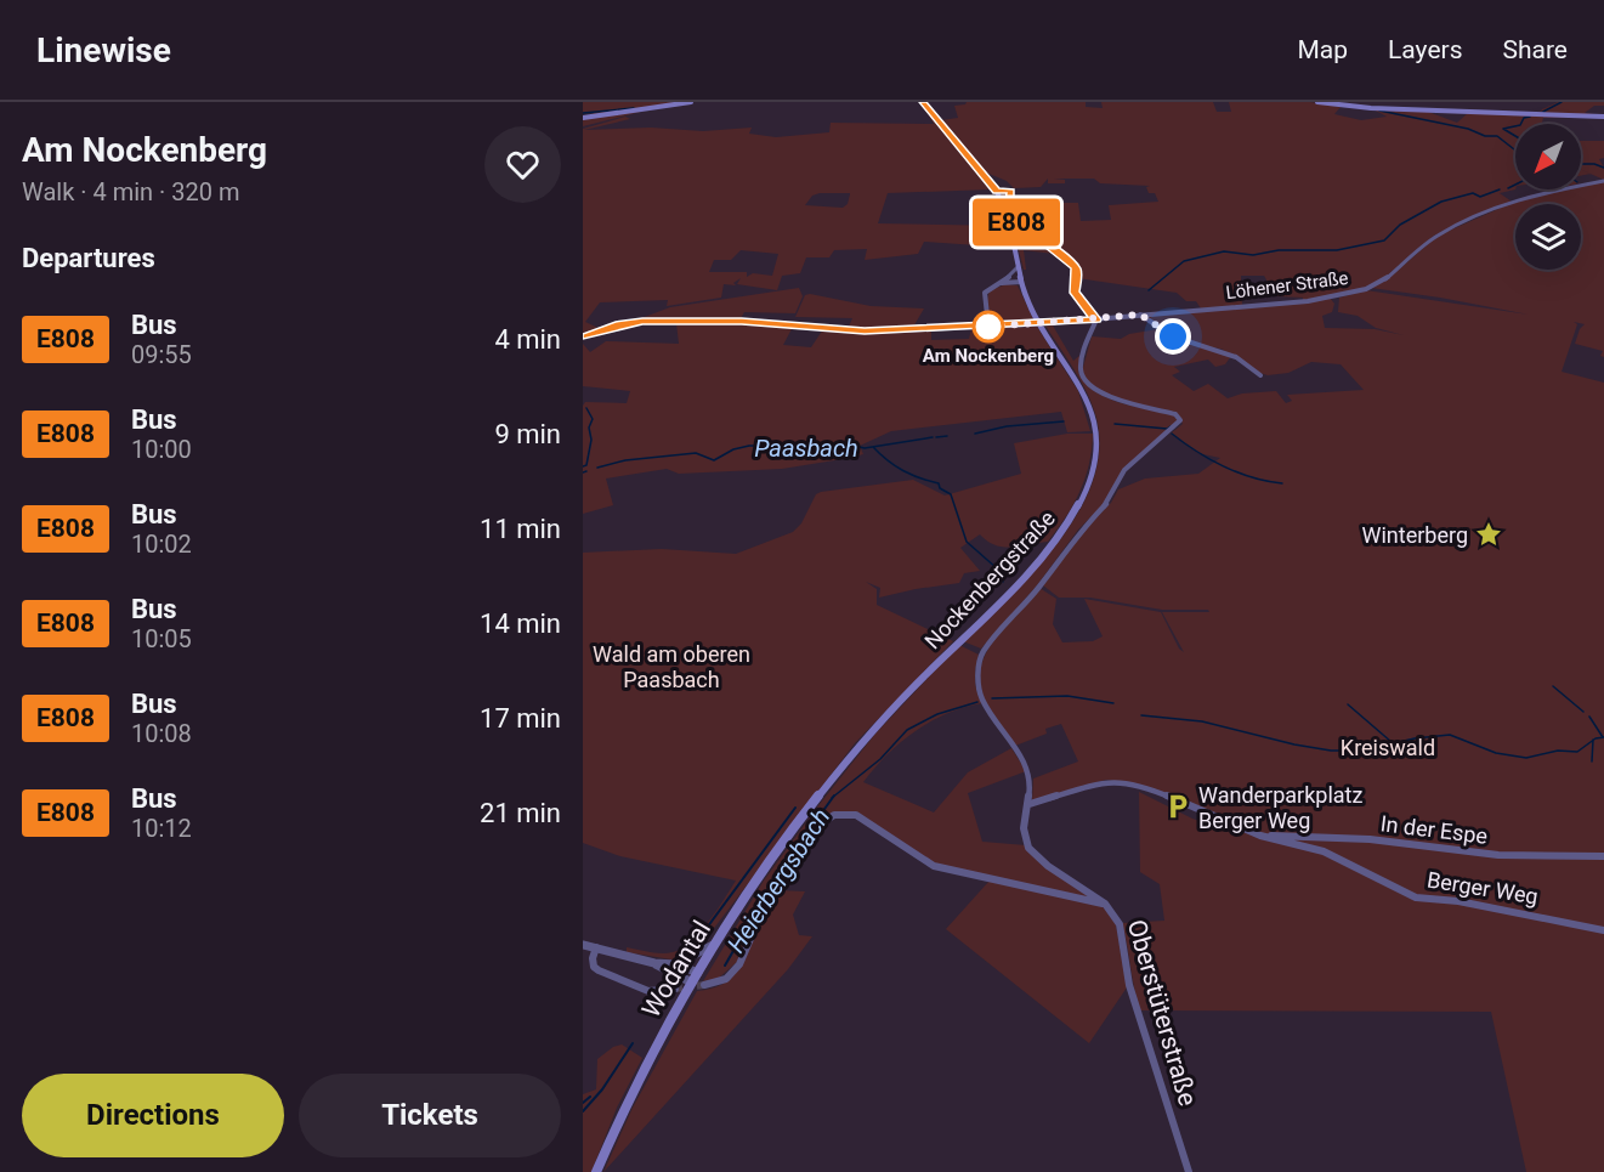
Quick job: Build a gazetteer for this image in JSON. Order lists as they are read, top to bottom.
{
  "streets": {
    "main road": ["Nockenbergstraße", "Wodantal"],
    "street": [
      "Löhener Straße",
      "In der Espe",
      "Berger Weg",
      "Oberstüterstraße"
    ]
  },
  "crossings": [
    ["Löhener Straße", "Nockenbergstraße"],
    ["Nockenbergstraße", "Wodantal"],
    ["Nockenbergstraße", "Oberstüterstraße"],
    ["In der Espe", "Berger Weg"],
    ["Berger Weg", "Oberstüterstraße"]
  ],
  "water": ["Paasbach", "Heierbergsbach"],
  "parks": ["Wald am oberen Paasbach", "Kreiswald"],
  "places": {
    "other": ["Am Nockenberg"],
    "place": ["Winterberg"],
    "parking": ["Wanderparkplatz Berger Weg"]
  },
  "lines": ["bus line E808"],
  "north": "bottom left",
  "page": {
    "header": "Linewise",
    "nav": ["Map", "Layers", "Share"],
    "heading": [
      ["Am Nockenberg", "Walk · 4 min · 320 m"],
      "Departures"
    ],
    "on_map": "E808",
    "list": [
      {
        "mark": "E808",
        "name": "Bus",
        "note": "09:55",
        "value": "4 min"
      },
      {
        "mark": "E808",
        "name": "Bus",
        "note": "10:00",
        "value": "9 min"
      },
      {
        "mark": "E808",
        "name": "Bus",
        "note": "10:02",
        "value": "11 min"
      },
      {
        "mark": "E808",
        "name": "Bus",
        "note": "10:05",
        "value": "14 min"
      },
      {
        "mark": "E808",
        "name": "Bus",
        "note": "10:08",
        "value": "17 min"
      },
      {
        "mark": "E808",
        "name": "Bus",
        "note": "10:12",
        "value": "21 min"
      }
    ],
    "buttons": ["Directions", "Tickets"]
  }
}
